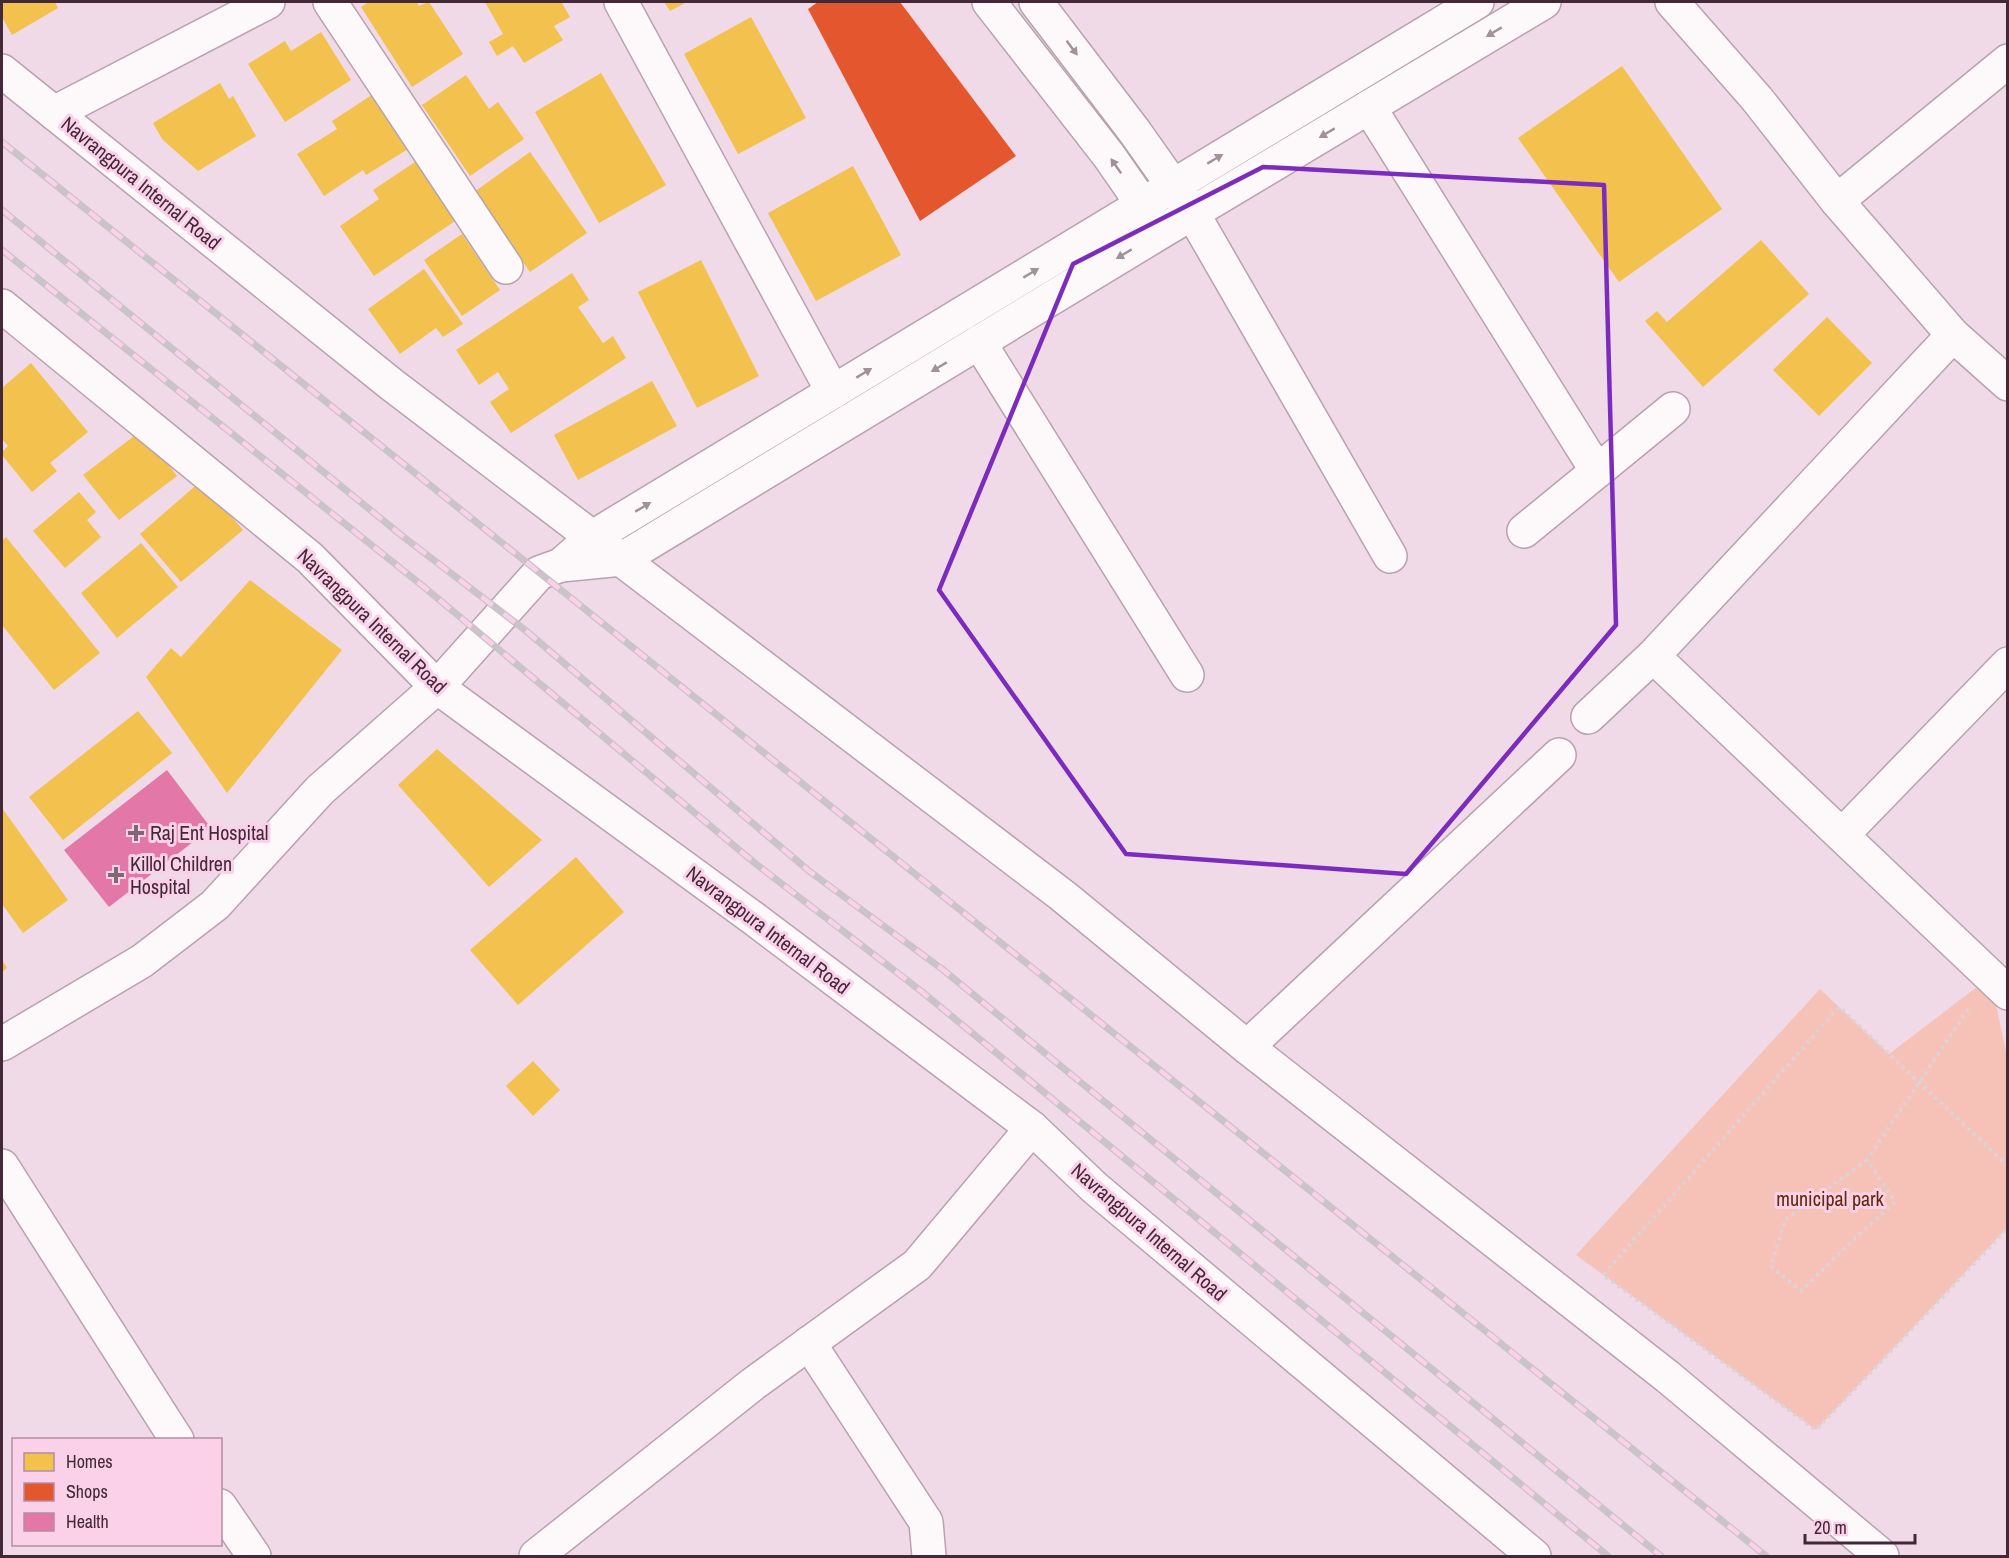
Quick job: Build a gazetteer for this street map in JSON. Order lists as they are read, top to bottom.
{
  "streets": {
    "street": ["Navrangpura Internal Road"]
  },
  "parks": ["municipal park"],
  "places": {
    "health": ["Raj Ent Hospital", "Killol Children Hospital"]
  },
  "legend": ["Homes", "Shops", "Health"],
  "scale_bar": "20 m"
}
